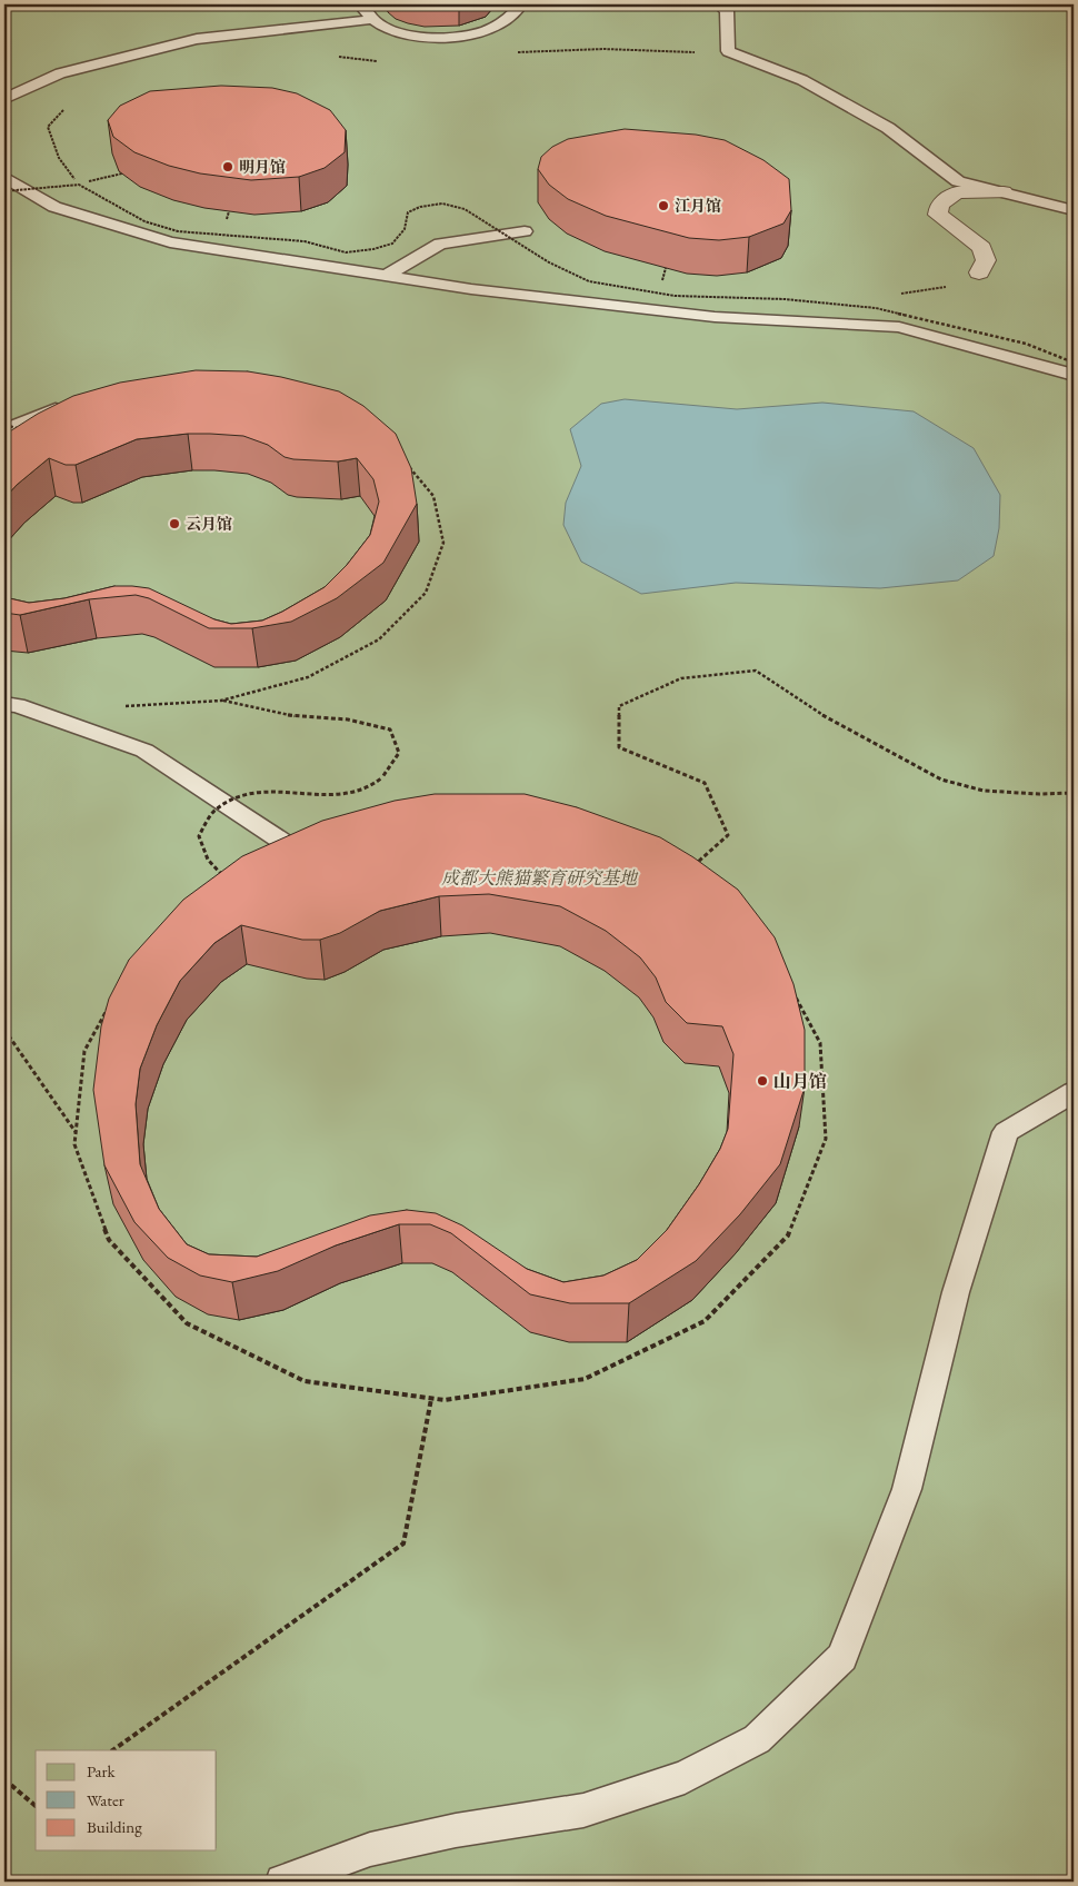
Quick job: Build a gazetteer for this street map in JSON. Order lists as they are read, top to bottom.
{
  "parks": ["成都大熊猫繁育研究基地"],
  "places": [
    "明月馆",
    "江月馆",
    "云月馆",
    "山月馆"
  ],
  "legend": ["Park", "Water", "Building"]
}
